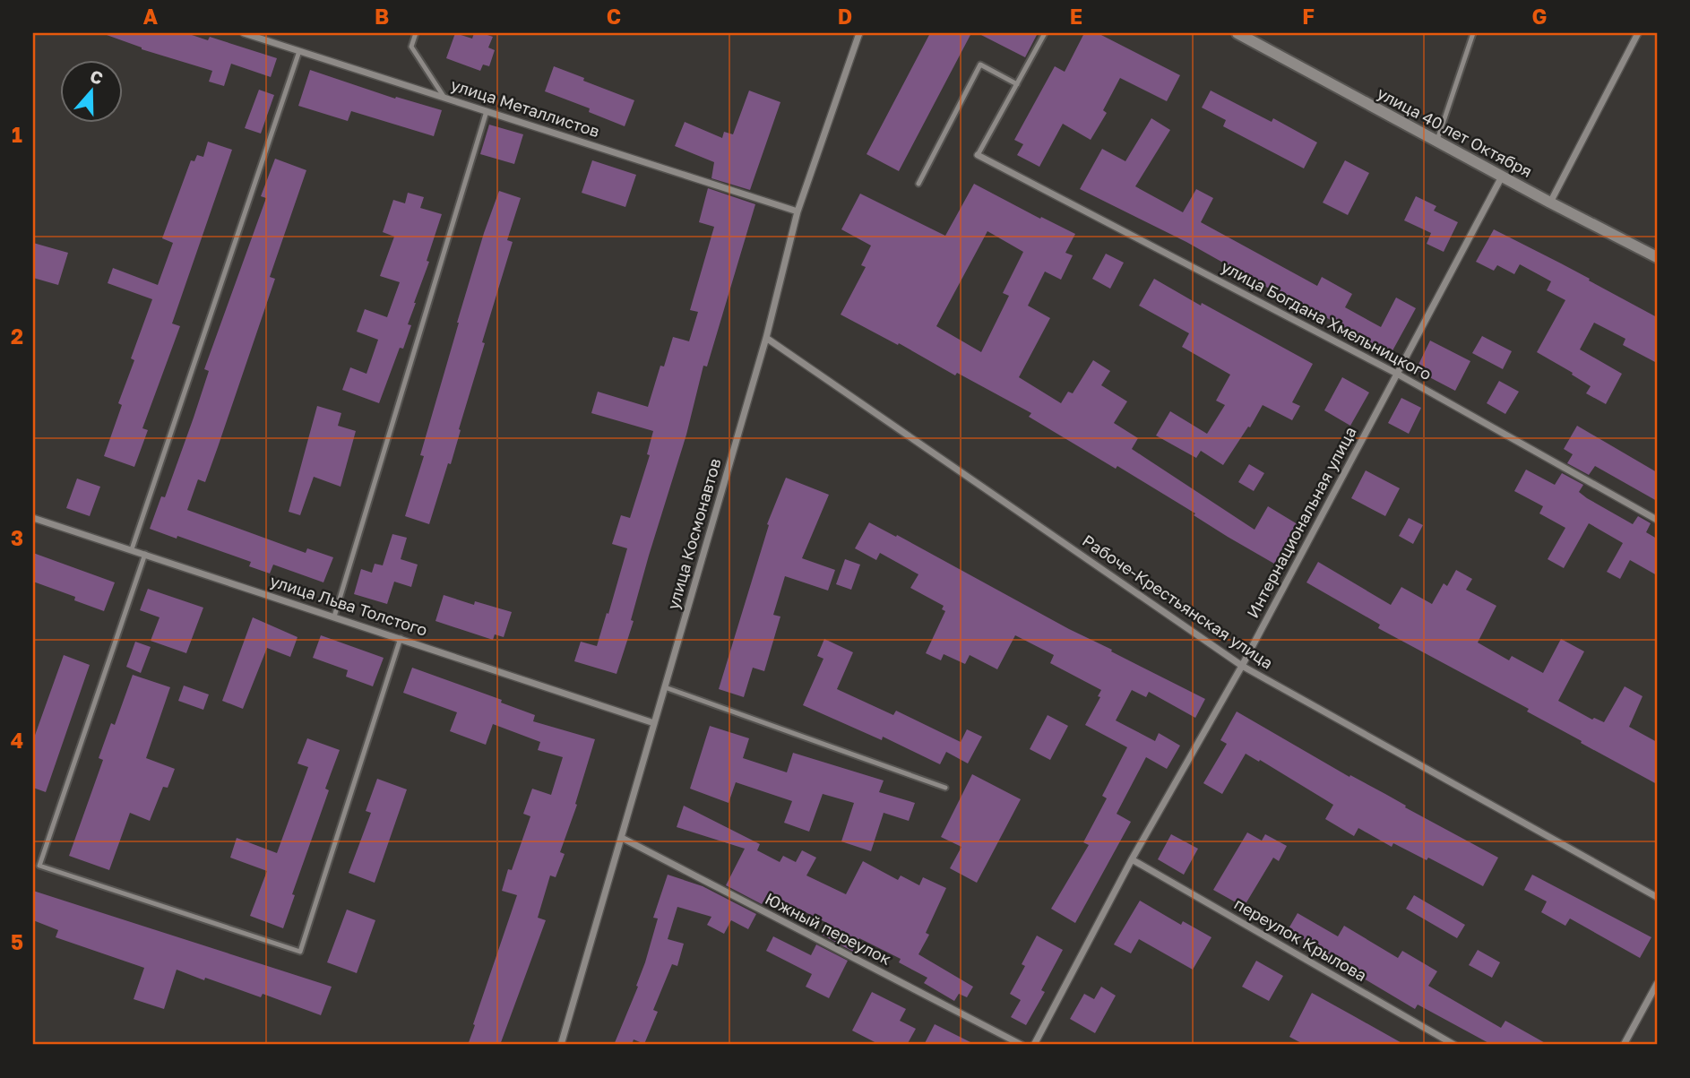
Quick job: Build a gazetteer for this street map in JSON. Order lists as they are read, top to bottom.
{
  "streets": {
    "street": [
      "улица Металлистов",
      "улица 40 лет Октября",
      "улица Богдана Хмельницкого",
      "Интернациональная улица",
      "улица Космонавтов",
      "Рабоче-Крестьянская улица",
      "улица Льва Толстого",
      "Южный переулок",
      "переулок Крылова"
    ]
  },
  "crossings": [
    ["улица Металлистов", "улица Космонавтов"],
    ["улица 40 лет Октября", "Интернациональная улица"],
    ["улица Богдана Хмельницкого", "Интернациональная улица"],
    ["Интернациональная улица", "Рабоче-Крестьянская улица"],
    ["Интернациональная улица", "переулок Крылова"],
    ["улица Космонавтов", "Рабоче-Крестьянская улица"],
    ["улица Космонавтов", "улица Льва Толстого"],
    ["улица Космонавтов", "Южный переулок"]
  ],
  "north": "top",
  "grid": {
    "columns": [
      "A",
      "B",
      "C",
      "D",
      "E",
      "F",
      "G"
    ],
    "rows": [
      "1",
      "2",
      "3",
      "4",
      "5"
    ]
  }
}
